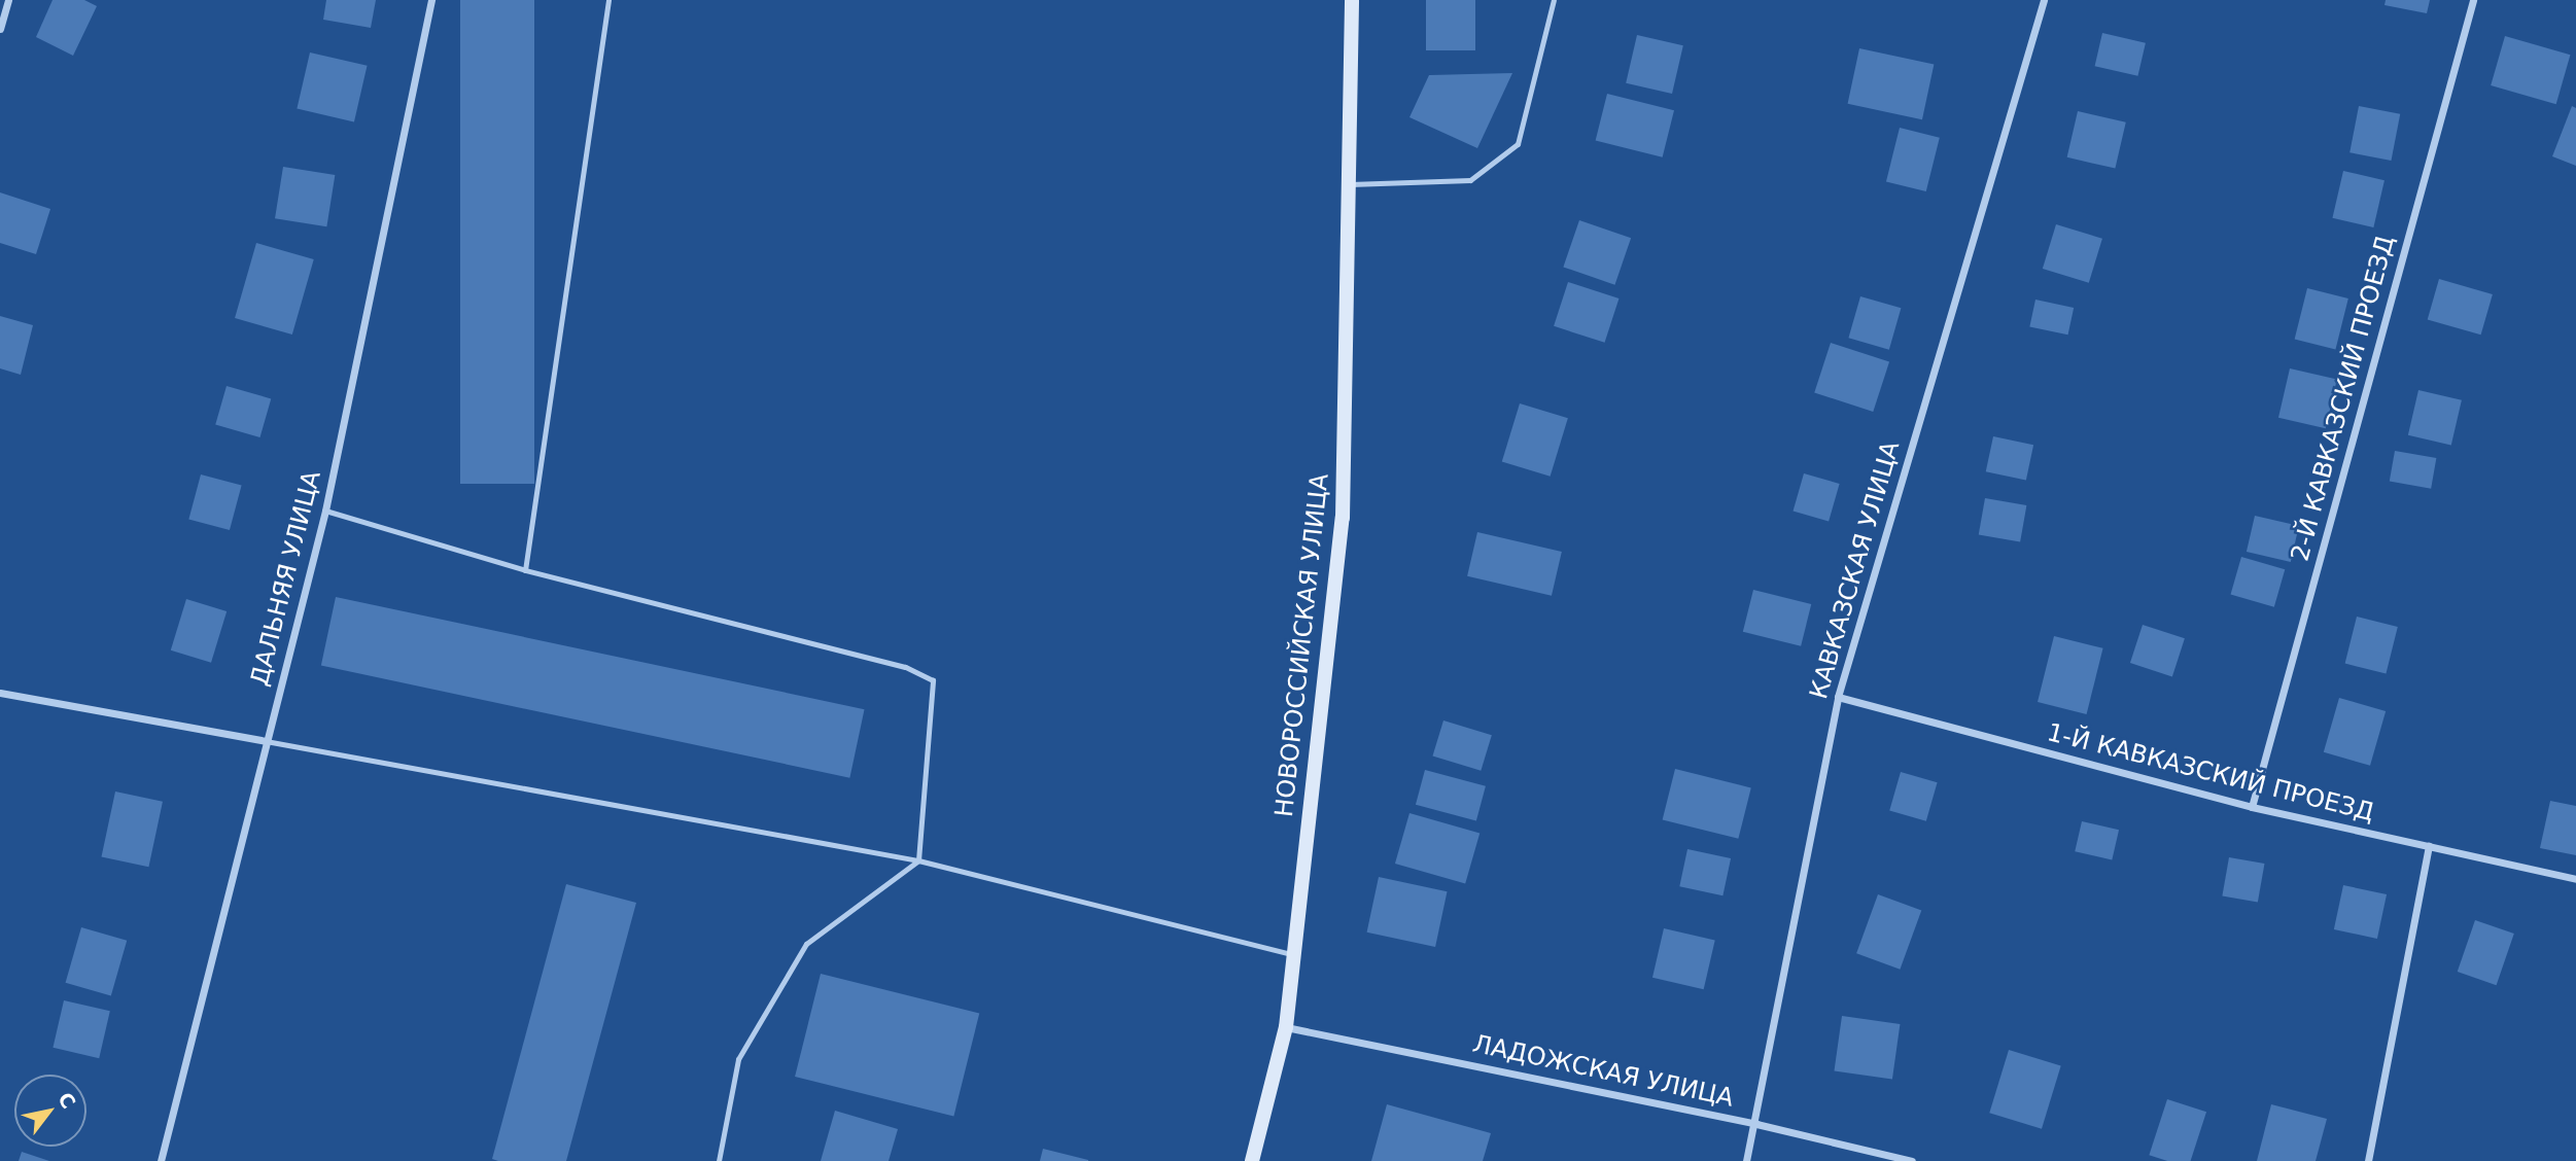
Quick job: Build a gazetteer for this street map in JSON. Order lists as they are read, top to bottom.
{
  "streets": {
    "street": [
      "2-Й КАВКАЗСКИЙ ПРОЕЗД",
      "КАВКАЗСКАЯ УЛИЦА",
      "ДАЛЬНЯЯ УЛИЦА",
      "НОВОРОССИЙСКАЯ УЛИЦА",
      "1-Й КАВКАЗСКИЙ ПРОЕЗД",
      "ЛАДОЖСКАЯ УЛИЦА"
    ]
  },
  "crossings": [
    ["2-Й КАВКАЗСКИЙ ПРОЕЗД", "1-Й КАВКАЗСКИЙ ПРОЕЗД"],
    ["КАВКАЗСКАЯ УЛИЦА", "1-Й КАВКАЗСКИЙ ПРОЕЗД"],
    ["КАВКАЗСКАЯ УЛИЦА", "ЛАДОЖСКАЯ УЛИЦА"],
    ["НОВОРОССИЙСКАЯ УЛИЦА", "ЛАДОЖСКАЯ УЛИЦА"]
  ],
  "north": "top right"
}
